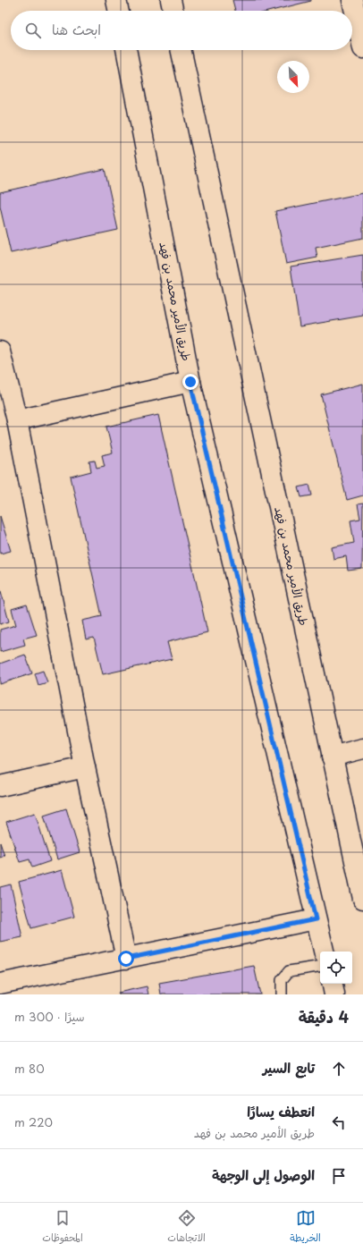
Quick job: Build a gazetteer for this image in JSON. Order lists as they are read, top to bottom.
{
  "streets": {
    "street": ["طريق الأمير محمد بن فهد"]
  },
  "north": "bottom right",
  "page": {
    "search": "ابحث هنا",
    "heading": ["4 دقيقة", "سيرًا · 300 m"],
    "list": [
      ["تابع السير", "80 m"],
      ["انعطف يسارًا", "طريق الأمير محمد بن فهد", "220 m"],
      "الوصول إلى الوجهة"
    ],
    "nav": ["الخريطة", "الاتجاهات", "المحفوظات"]
  }
}
